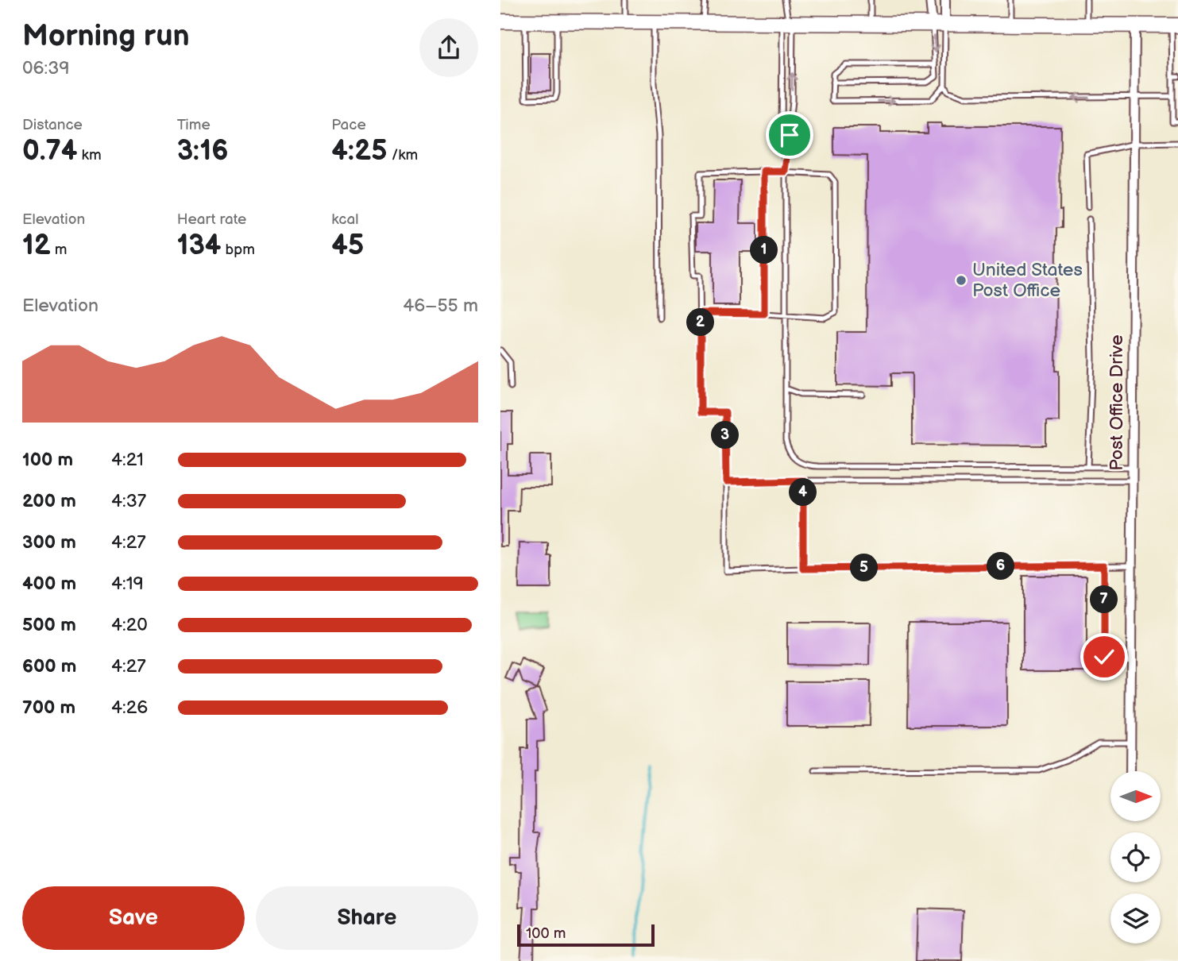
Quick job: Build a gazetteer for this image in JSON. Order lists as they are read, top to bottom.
{
  "streets": {
    "street": ["Post Office Drive"]
  },
  "places": ["United States Post Office"],
  "scale_bar": "100 m",
  "north": "right",
  "page": {
    "heading": ["Morning run", "06:39"],
    "stats": [
      ["Distance", "0.74 km"],
      ["Time", "3:16"],
      ["Pace", "4:25 /km"],
      ["Elevation", "12 m"],
      ["Heart rate", "134 bpm"],
      ["kcal", "45"]
    ],
    "pins": [
      "1",
      "2",
      "3",
      "4",
      "6",
      "5",
      "7"
    ],
    "chart": ["Elevation", "46–55 m"],
    "list": [
      {
        "name": "100 m",
        "note": "4:21"
      },
      {
        "name": "200 m",
        "note": "4:37"
      },
      {
        "name": "300 m",
        "note": "4:27"
      },
      {
        "name": "400 m",
        "note": "4:19"
      },
      {
        "name": "500 m",
        "note": "4:20"
      },
      {
        "name": "600 m",
        "note": "4:27"
      },
      {
        "name": "700 m",
        "note": "4:26"
      }
    ],
    "buttons": ["Save", "Share"],
    "scale": "100 m"
  }
}
